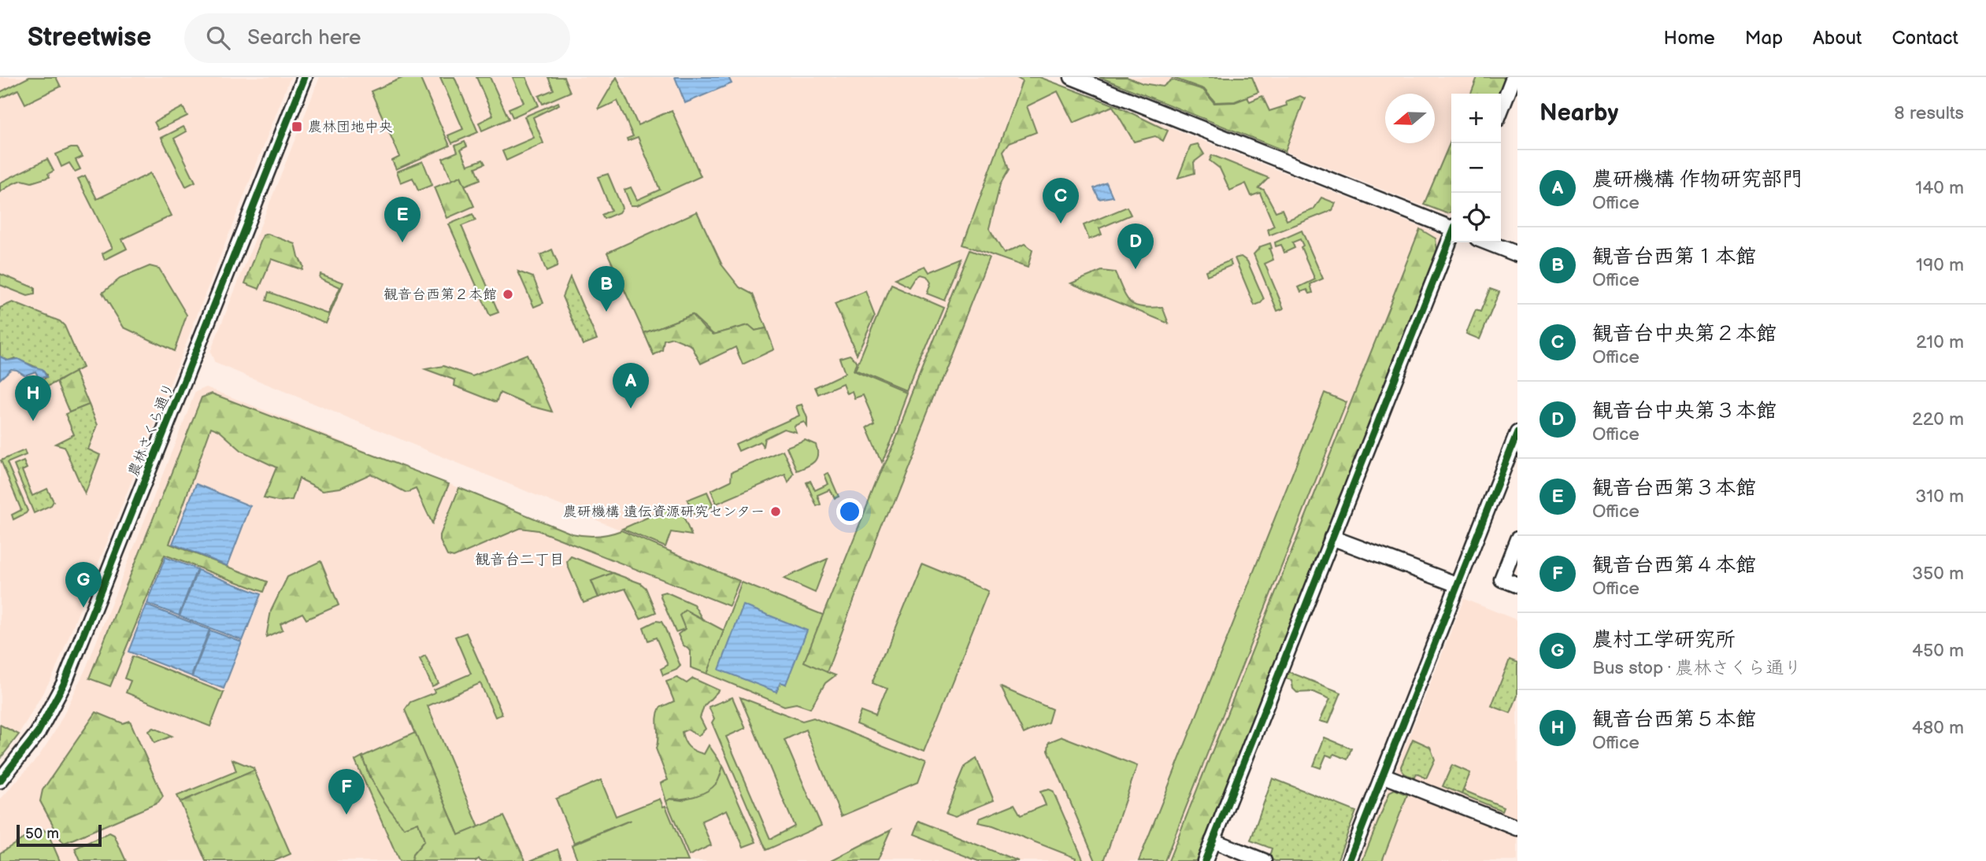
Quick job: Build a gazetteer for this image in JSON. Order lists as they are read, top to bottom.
{
  "streets": {
    "street": ["農林さくら通り"]
  },
  "districts": ["観音台二丁目"],
  "places": {
    "transit": ["農林団地中央"],
    "other": ["観音台西第２本館", "農研機構 遺伝資源研究センター"]
  },
  "scale_bar": "50 m",
  "north": "left",
  "page": {
    "header": "Streetwise",
    "search": "Search here",
    "nav": [
      "Home",
      "Map",
      "About",
      "Contact"
    ],
    "heading": ["Nearby", "8 results"],
    "map_buttons": ["+", "−"],
    "list": [
      {
        "mark": "A",
        "name": "農研機構 作物研究部門",
        "note": "Office",
        "value": "140 m"
      },
      {
        "mark": "B",
        "name": "観音台西第１本館",
        "note": "Office",
        "value": "190 m"
      },
      {
        "mark": "C",
        "name": "観音台中央第２本館",
        "note": "Office",
        "value": "210 m"
      },
      {
        "mark": "D",
        "name": "観音台中央第３本館",
        "note": "Office",
        "value": "220 m"
      },
      {
        "mark": "E",
        "name": "観音台西第３本館",
        "note": "Office",
        "value": "310 m"
      },
      {
        "mark": "F",
        "name": "観音台西第４本館",
        "note": "Office",
        "value": "350 m"
      },
      {
        "mark": "G",
        "name": "農村工学研究所",
        "note": "Bus stop · 農林さくら通り",
        "value": "450 m"
      },
      {
        "mark": "H",
        "name": "観音台西第５本館",
        "note": "Office",
        "value": "480 m"
      }
    ],
    "pins": [
      "C",
      "E",
      "D",
      "B",
      "A",
      "H",
      "G",
      "F"
    ],
    "scale": "50 m"
  }
}
